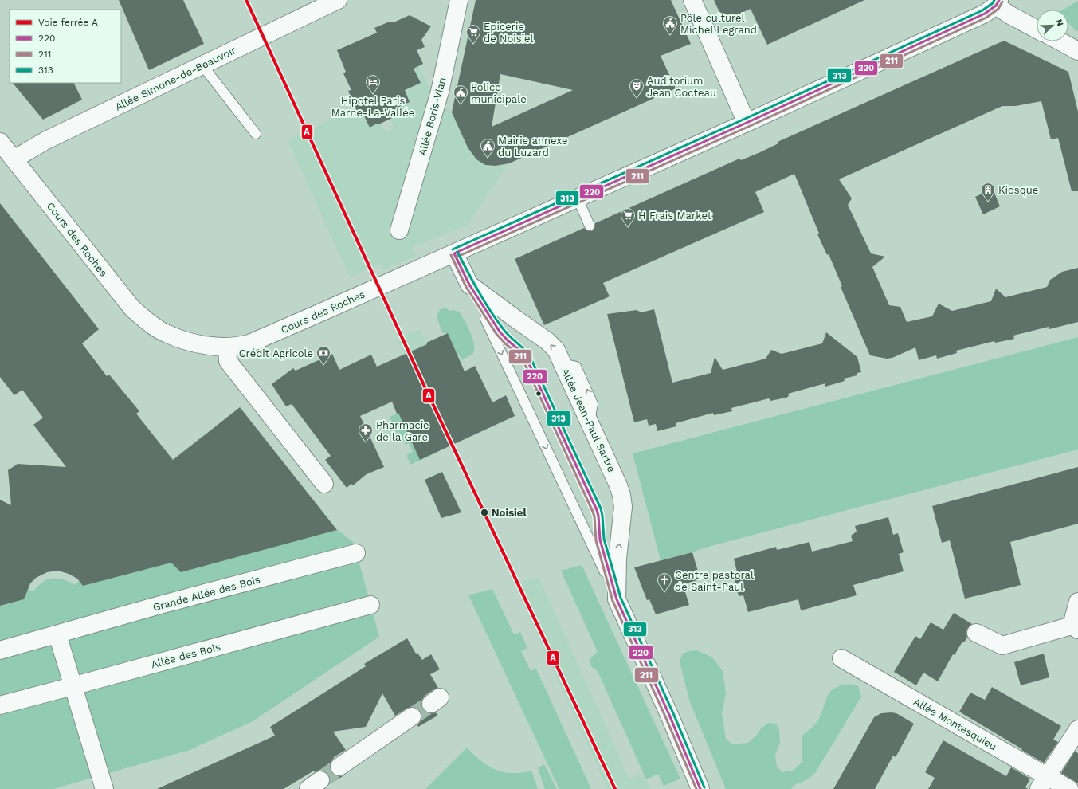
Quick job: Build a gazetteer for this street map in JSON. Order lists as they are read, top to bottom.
{
  "streets": {
    "street": [
      "Allée Simone-de-Beauvoir",
      "Allée Boris-Vian",
      "Cours des Roches",
      "Allée Jean-Paul Sartre",
      "Grande Allée des Bois",
      "Allée des Bois",
      "Allée Montesquieu"
    ]
  },
  "crossings": [
    ["Allée Simone-de-Beauvoir", "Cours des Roches"],
    ["Cours des Roches", "Allée Jean-Paul Sartre"]
  ],
  "places": {
    "public building": ["Pôle culturel Michel Legrand", "Police municipale", "Mairie annexe du Luzard"],
    "supermarket": ["Epicerie de Noisiel", "H Frais Market"],
    "hotel": ["Hipotel Paris Marne-La-Vallée"],
    "theatre": ["Auditorium Jean Cocteau"],
    "building": ["Kiosque"],
    "bank": ["Crédit Agricole"],
    "pharmacy": ["Pharmacie de la Gare"],
    "other": ["Noisiel"],
    "church": ["Centre pastoral de Saint-Paul"]
  },
  "lines": [
    "rail line A",
    "transit line 220",
    "transit line 313",
    "transit line 211"
  ],
  "legend": [
    "Voie ferrée A",
    "220",
    "211",
    "313"
  ],
  "north": "top right"
}
